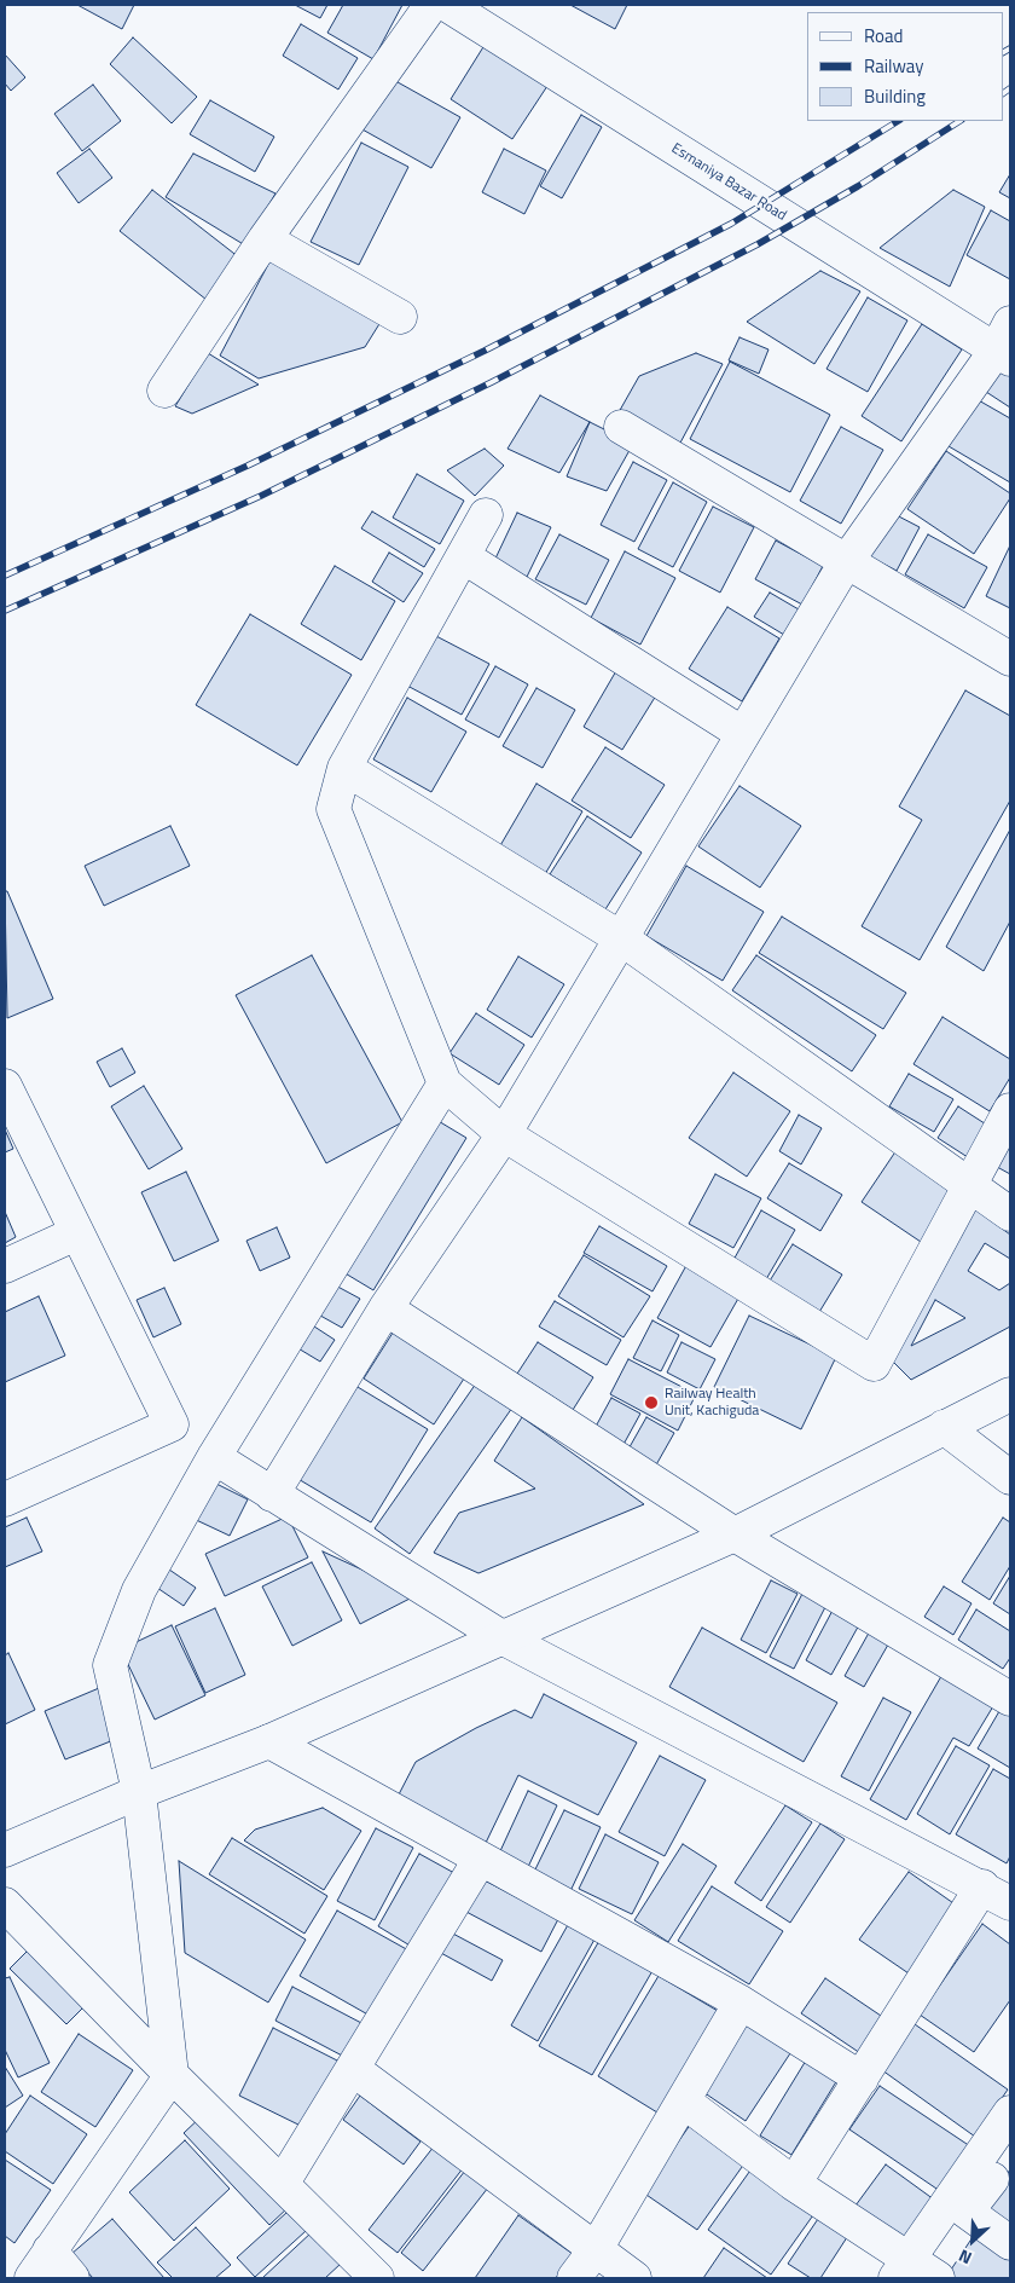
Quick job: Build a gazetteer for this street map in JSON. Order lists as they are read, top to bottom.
{
  "streets": {
    "street": ["Esmaniya Bazar Road"]
  },
  "places": ["Railway Health Unit, Kachiguda"],
  "legend": ["Road", "Railway", "Building"],
  "north": "bottom left"
}
